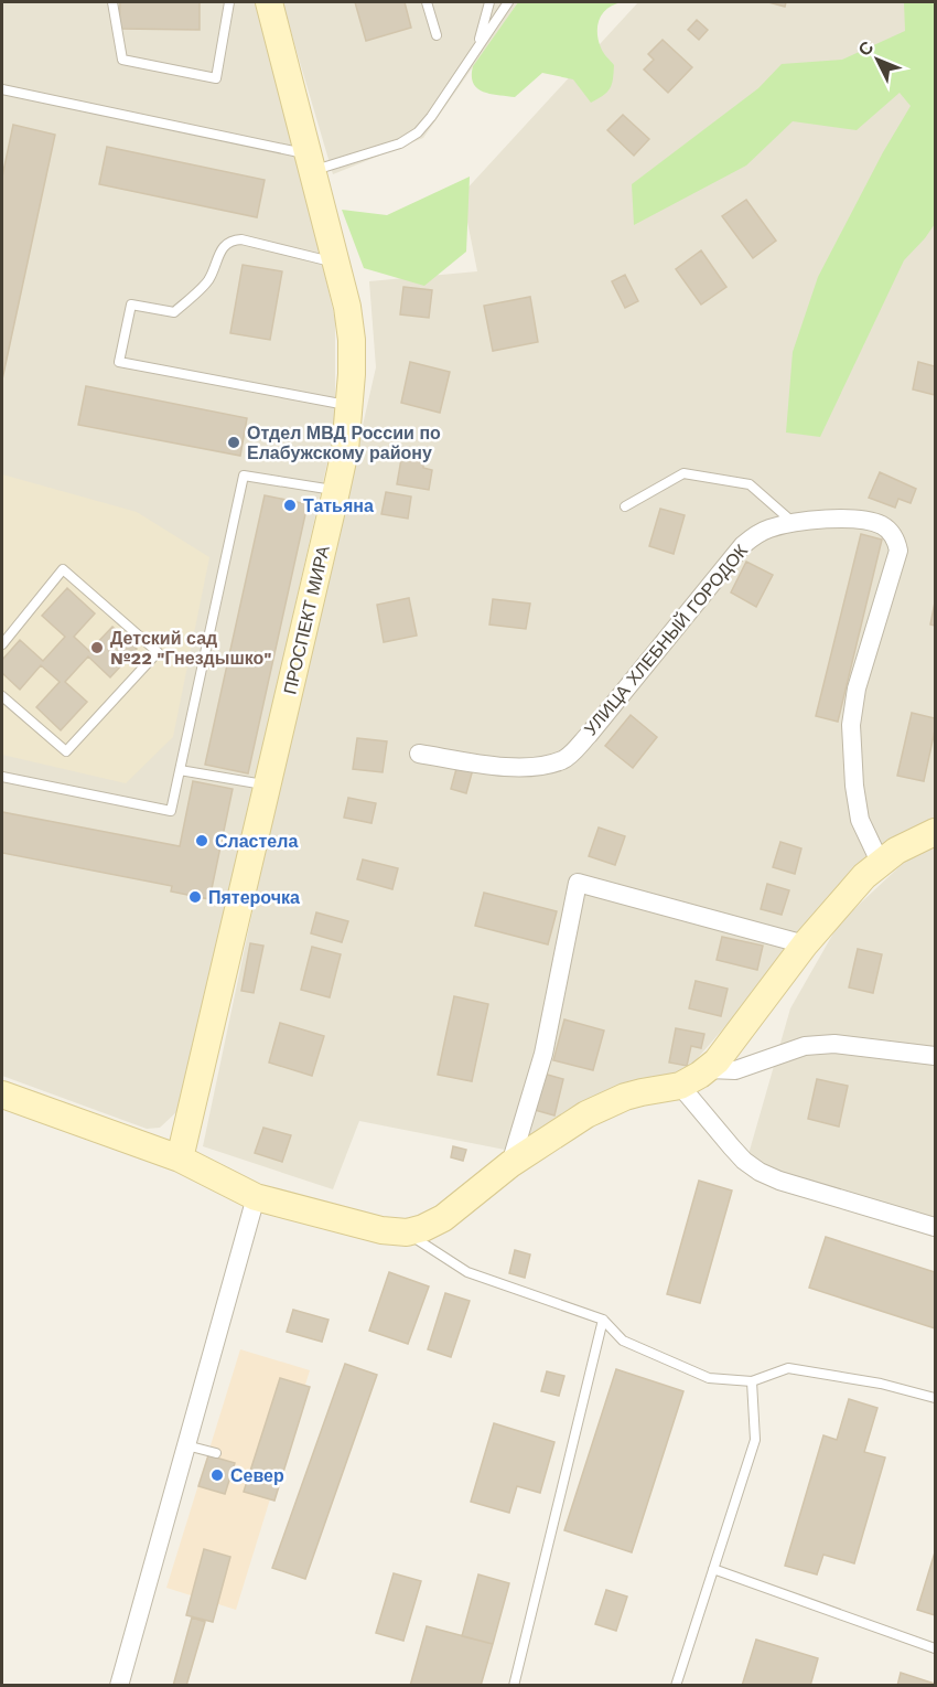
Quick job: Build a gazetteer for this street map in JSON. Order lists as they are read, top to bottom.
{
  "streets": {
    "street": ["ПРОСПЕКТ МИРА", "УЛИЦА ХЛЕБНЫЙ ГОРОДОК"]
  },
  "places": [
    "Отдел МВД России по Елабужскому району",
    "Татьяна",
    "Детский сад №22 \"Гнездышко\"",
    "Сластела",
    "Пятерочка",
    "Север"
  ],
  "north": "top left"
}
